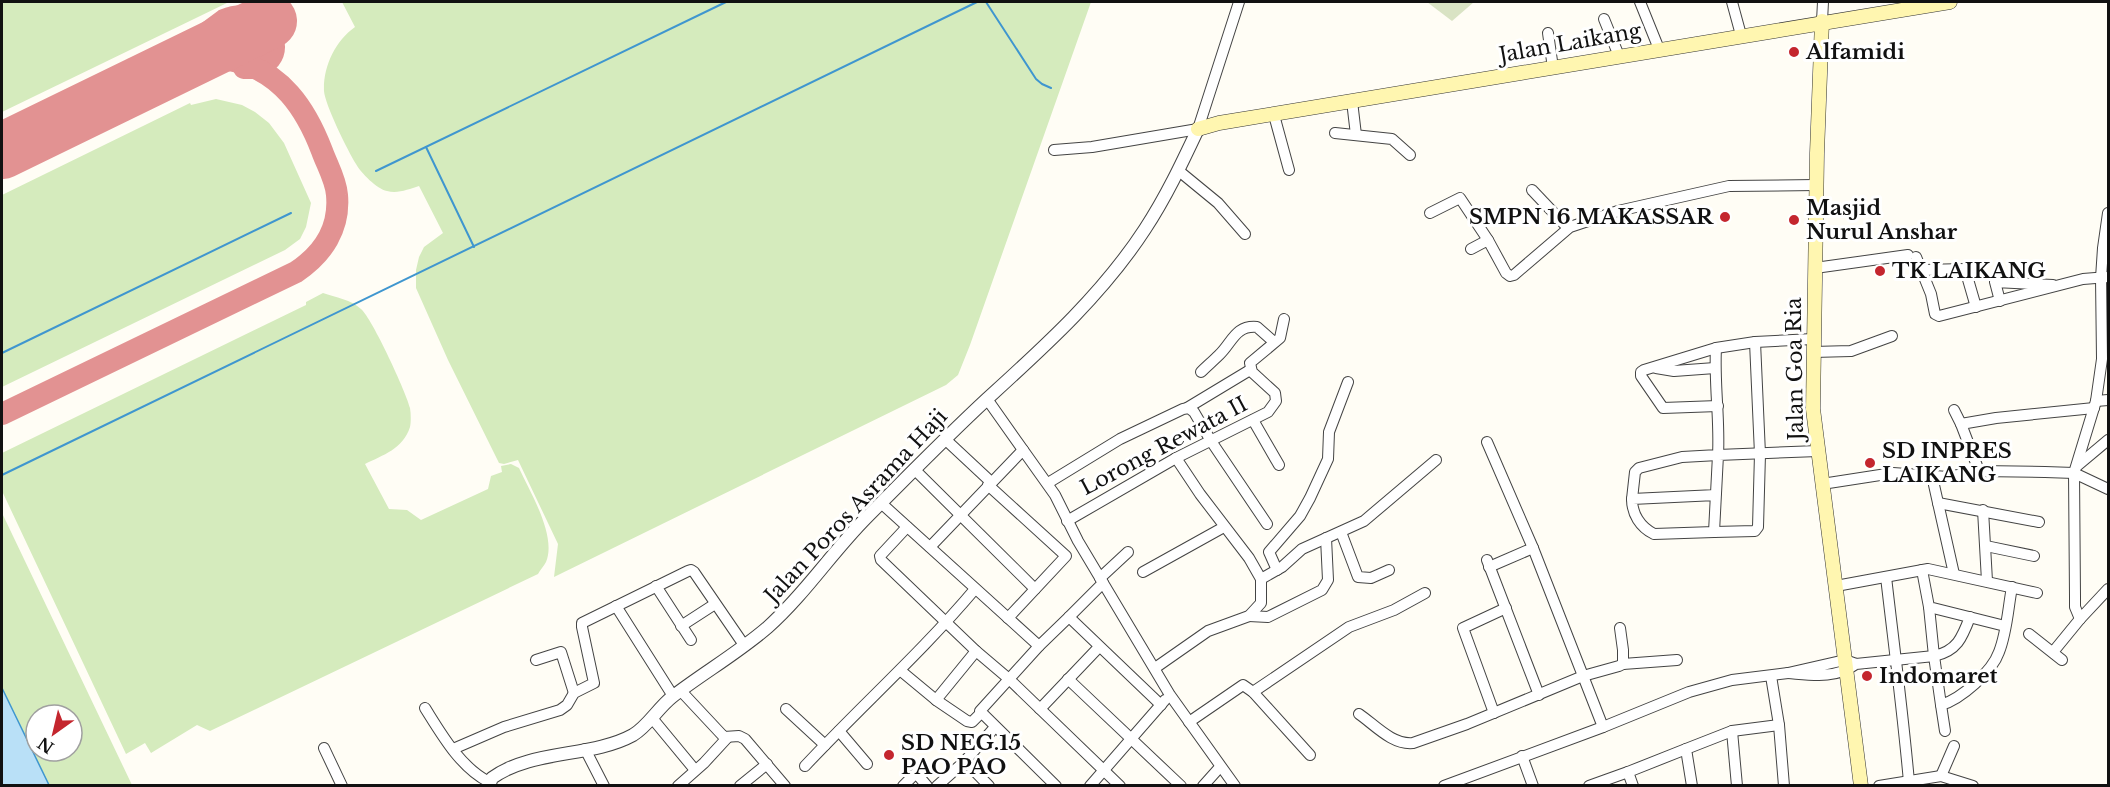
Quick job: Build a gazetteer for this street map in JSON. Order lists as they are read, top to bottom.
{
  "streets": {
    "main road": ["Jalan Laikang", "Jalan Goa Ria"],
    "street": ["Lorong Rewata II", "Jalan Poros Asrama Haji"]
  },
  "crossings": [
    ["Jalan Laikang", "Jalan Goa Ria"],
    ["Jalan Laikang", "Jalan Poros Asrama Haji"]
  ],
  "places": [
    "Alfamidi",
    "SMPN 16 MAKASSAR",
    "Masjid Nurul Anshar",
    "TK LAIKANG",
    "SD INPRES LAIKANG",
    "Indomaret",
    "SD NEG.15 PAO PAO"
  ],
  "north": "bottom left"
}
